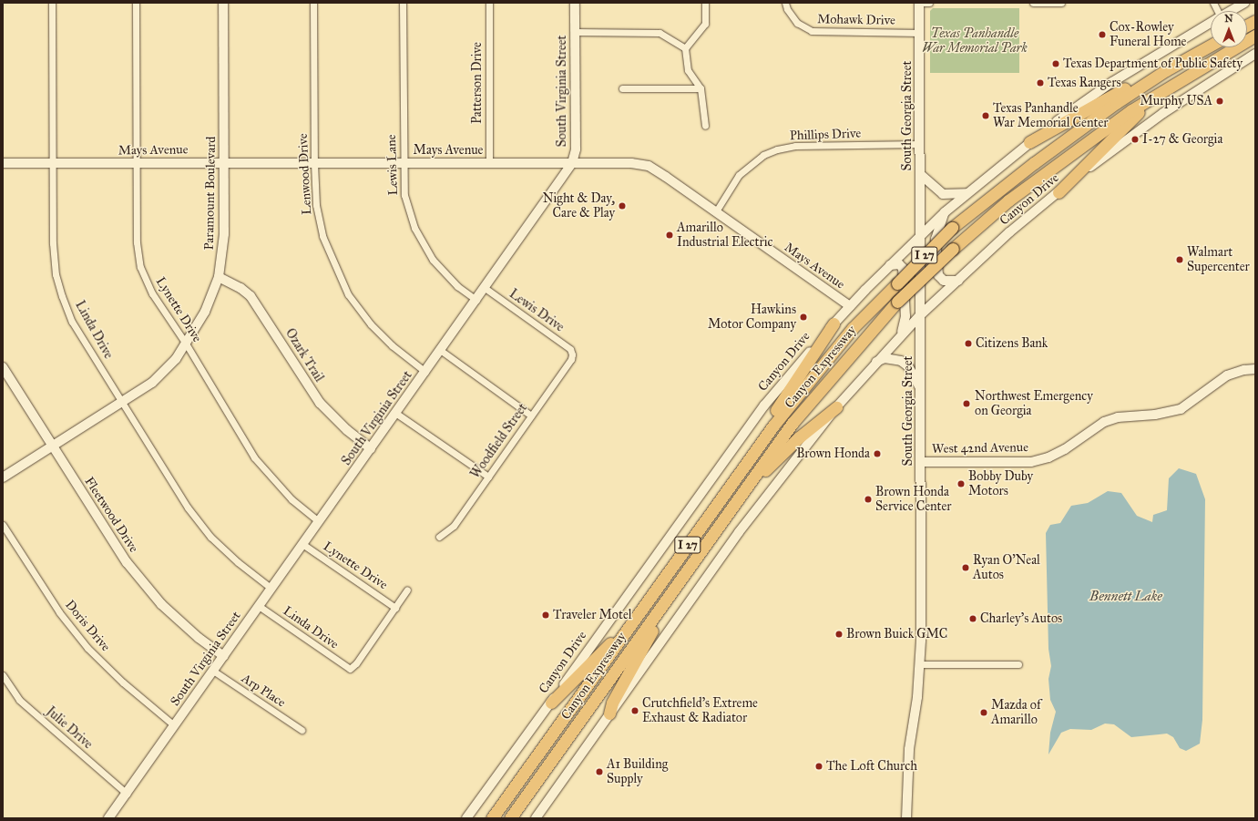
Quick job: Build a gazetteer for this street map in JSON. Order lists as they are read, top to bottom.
{
  "streets": {
    "highway": ["I 27", "Canyon Expressway"],
    "main road": [
      "South Virginia Street",
      "South Georgia Street",
      "Mays Avenue",
      "Paramount Boulevard",
      "Canyon Drive",
      "Ozark Trail",
      "West 42nd Avenue",
      "Fleetwood Drive"
    ],
    "street": [
      "Mohawk Drive",
      "Patterson Drive",
      "Phillips Drive",
      "Lewis Lane",
      "Lenwood Drive",
      "Lynette Drive",
      "Lewis Drive",
      "Linda Drive",
      "Woodfield Street",
      "Doris Drive",
      "Arp Place",
      "Julie Drive"
    ]
  },
  "crossings": [
    ["Mohawk Drive", "South Georgia Street"],
    ["Patterson Drive", "Mays Avenue"],
    ["South Virginia Street", "Mays Avenue"],
    ["South Virginia Street", "Lewis Lane"],
    ["South Virginia Street", "Lenwood Drive"],
    ["South Virginia Street", "Lynette Drive"],
    ["South Virginia Street", "Lewis Drive"],
    ["South Virginia Street", "Linda Drive"],
    ["South Virginia Street", "Ozark Trail"],
    ["South Virginia Street", "Fleetwood Drive"],
    ["South Virginia Street", "Doris Drive"],
    ["South Virginia Street", "Arp Place"],
    ["South Virginia Street", "Julie Drive"],
    ["South Georgia Street", "Phillips Drive"],
    ["South Georgia Street", "Canyon Drive"],
    ["South Georgia Street", "West 42nd Avenue"],
    ["Phillips Drive", "Mays Avenue"],
    ["Mays Avenue", "Lewis Lane"],
    ["Mays Avenue", "Lenwood Drive"],
    ["Mays Avenue", "Paramount Boulevard"],
    ["Mays Avenue", "Canyon Drive"],
    ["Mays Avenue", "Lynette Drive"],
    ["Mays Avenue", "Linda Drive"],
    ["Paramount Boulevard", "Lynette Drive"],
    ["Paramount Boulevard", "Linda Drive"],
    ["Paramount Boulevard", "Ozark Trail"],
    ["Paramount Boulevard", "Fleetwood Drive"],
    ["Lynette Drive", "Linda Drive"],
    ["Lewis Drive", "Woodfield Street"]
  ],
  "water": ["Bennett Lake"],
  "parks": ["Texas Panhandle War Memorial Park"],
  "places": [
    "Cox-Rowley Funeral Home",
    "Texas Department of Public Safety",
    "Texas Rangers",
    "Murphy USA",
    "Texas Panhandle War Memorial Center",
    "I-27 & Georgia",
    "Night & Day, Care & Play",
    "Amarillo Industrial Electric",
    "Walmart Supercenter",
    "Hawkins Motor Company",
    "Citizens Bank",
    "Northwest Emergency on Georgia",
    "Brown Honda",
    "Bobby Duby Motors",
    "Brown Honda Service Center",
    "Ryan O'Neal Autos",
    "Traveler Motel",
    "Charley's Autos",
    "Brown Buick GMC",
    "Crutchfield's Extreme Exhaust & Radiator",
    "Mazda of Amarillo",
    "The Loft Church",
    "A1 Building Supply"
  ],
  "north": "top"
}
